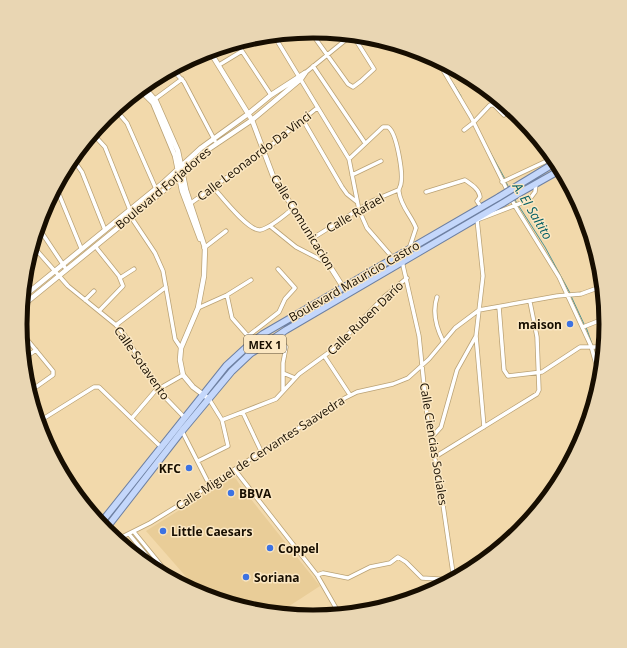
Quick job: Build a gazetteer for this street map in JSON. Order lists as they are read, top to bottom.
{
  "streets": {
    "main road": ["Boulevard Mauricio Castro", "MEX 1"],
    "street": [
      "Calle Leonaordo Da Vinci",
      "Boulevard Forjadores",
      "Calle Rafael",
      "Calle Comunicacion",
      "Calle Ruben Darío",
      "Calle Sotavento",
      "Calle Ciencias Sociales",
      "Calle Miguel de Cervantes Saavedra"
    ]
  },
  "crossings": [
    ["Calle Leonaordo Da Vinci", "Calle Comunicacion"],
    ["Boulevard Forjadores", "Calle Comunicacion"],
    ["Boulevard Forjadores", "Calle Sotavento"],
    ["Calle Rafael", "Calle Comunicacion"],
    ["Calle Comunicacion", "Boulevard Mauricio Castro"],
    ["Boulevard Mauricio Castro", "Calle Sotavento"],
    ["Boulevard Mauricio Castro", "Calle Ciencias Sociales"],
    ["Calle Ruben Darío", "Calle Ciencias Sociales"],
    ["Calle Ciencias Sociales", "Calle Miguel de Cervantes Saavedra"]
  ],
  "water": ["A. El Saltito"],
  "places": [
    "maison",
    "KFC",
    "BBVA",
    "Little Caesars",
    "Coppel",
    "Soriana"
  ]
}
